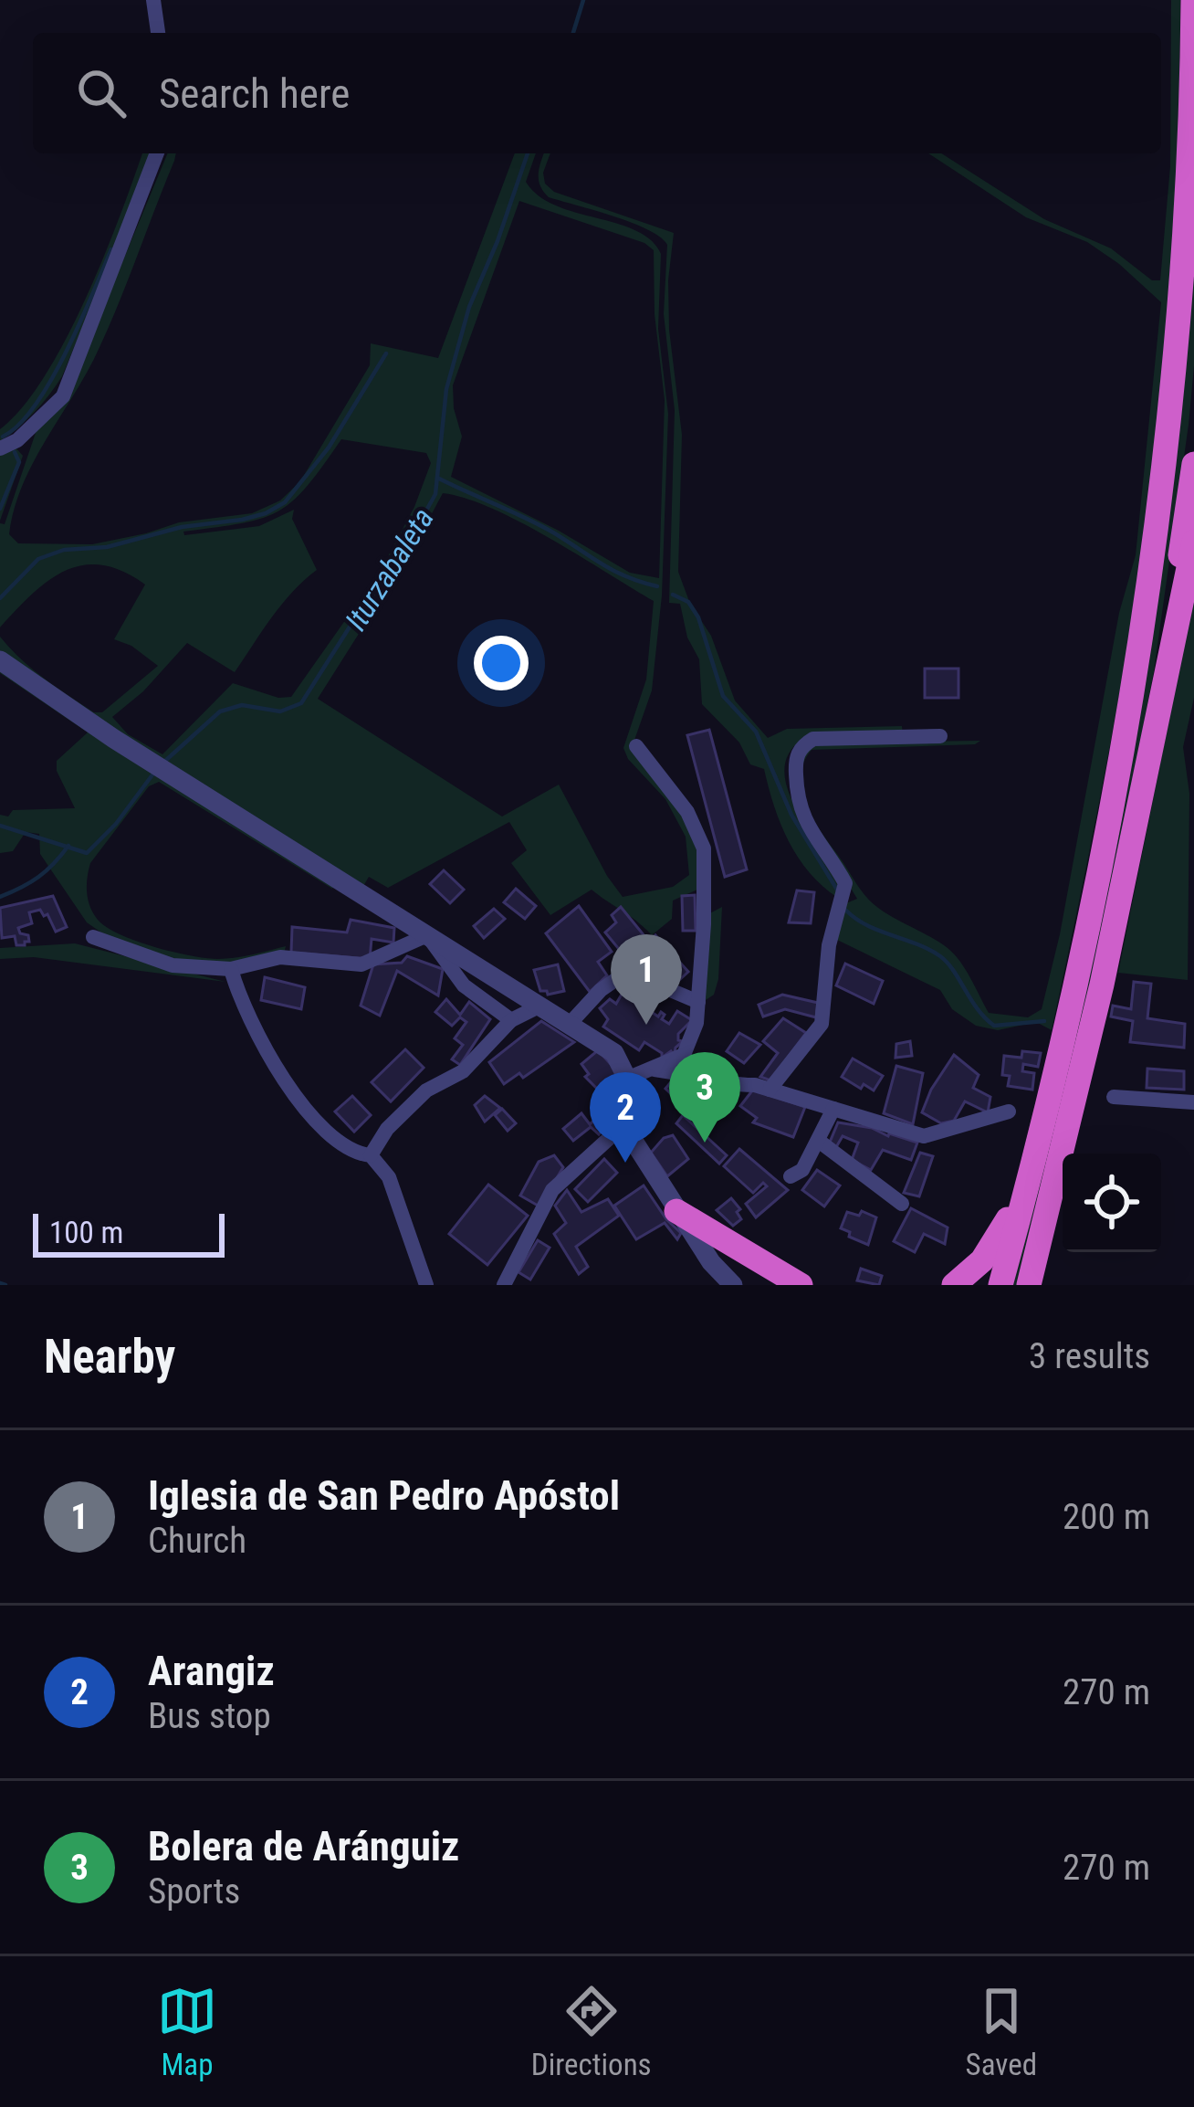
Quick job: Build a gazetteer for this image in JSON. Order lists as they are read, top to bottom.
{
  "water": ["Iturzabaleta"],
  "scale_bar": "100 m",
  "page": {
    "search": "Search here",
    "pins": ["1", "3", "2"],
    "scale": "100 m",
    "heading": ["Nearby", "3 results"],
    "list": [
      {
        "mark": "1",
        "name": "Iglesia de San Pedro Apóstol",
        "note": "Church",
        "value": "200 m"
      },
      {
        "mark": "2",
        "name": "Arangiz",
        "note": "Bus stop",
        "value": "270 m"
      },
      {
        "mark": "3",
        "name": "Bolera de Aránguiz",
        "note": "Sports",
        "value": "270 m"
      }
    ],
    "nav": ["Map", "Directions", "Saved"]
  }
}
